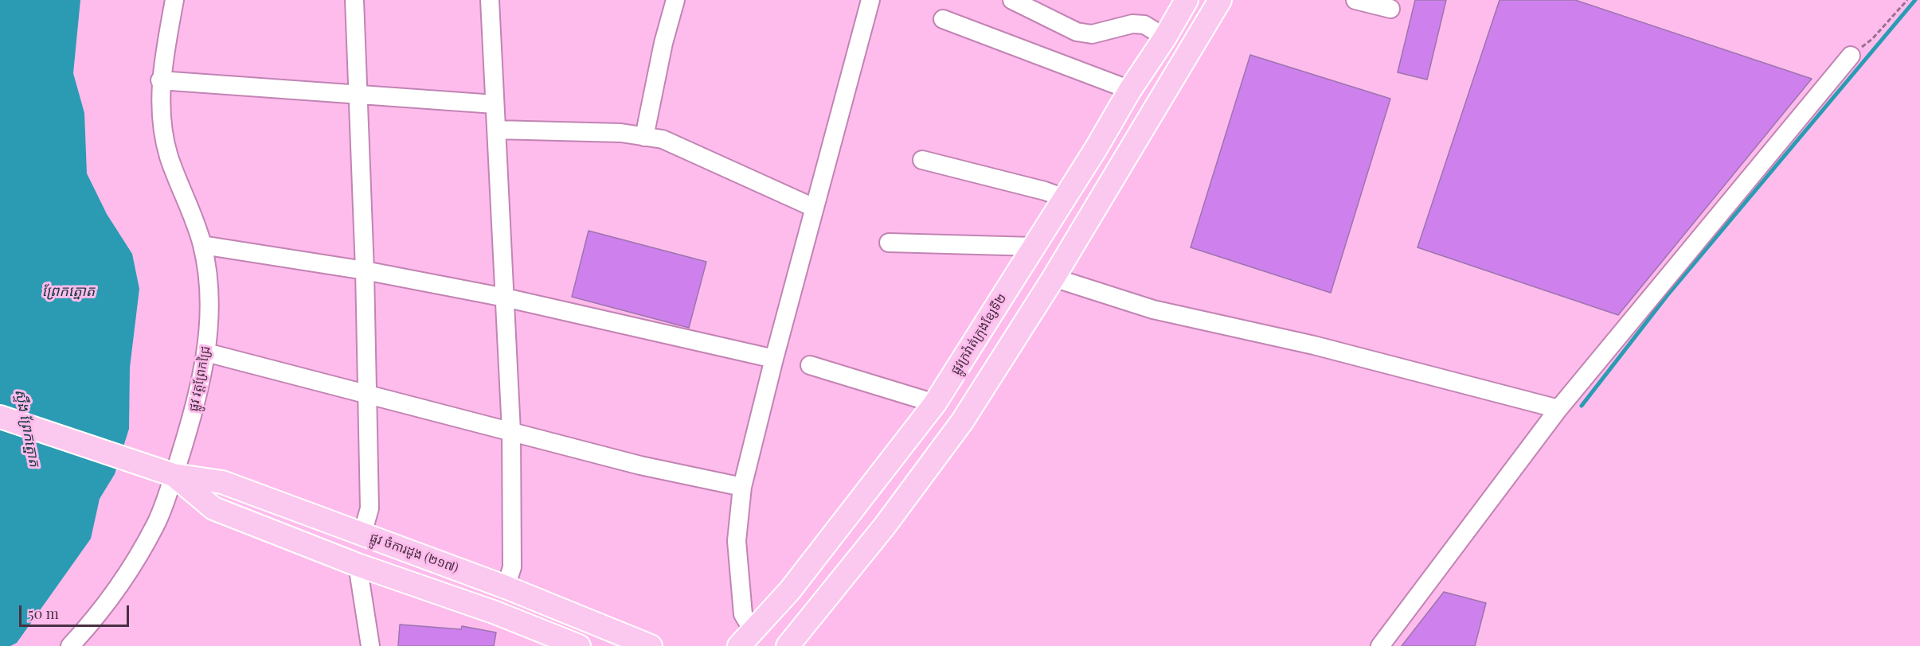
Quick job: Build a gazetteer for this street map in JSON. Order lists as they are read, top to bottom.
{
  "streets": {
    "main road": ["ផ្លូវក្រវ៉ាត់ក្រុងខ្សែទី២", "ផ្លូវ ចំការដូង (២១៧)"],
    "street": ["ផ្លូវ វត្តព្រែកជ្រៃ"]
  },
  "crossings": [
    ["ផ្លូវ វត្តព្រែកជ្រៃ", "ផ្លូវ ចំការដូង (២១៧)"]
  ],
  "water": ["ព្រែកត្នោត", "ស្ទឹង ព្រែកត្នោត"],
  "scale_bar": "50 m"
}
